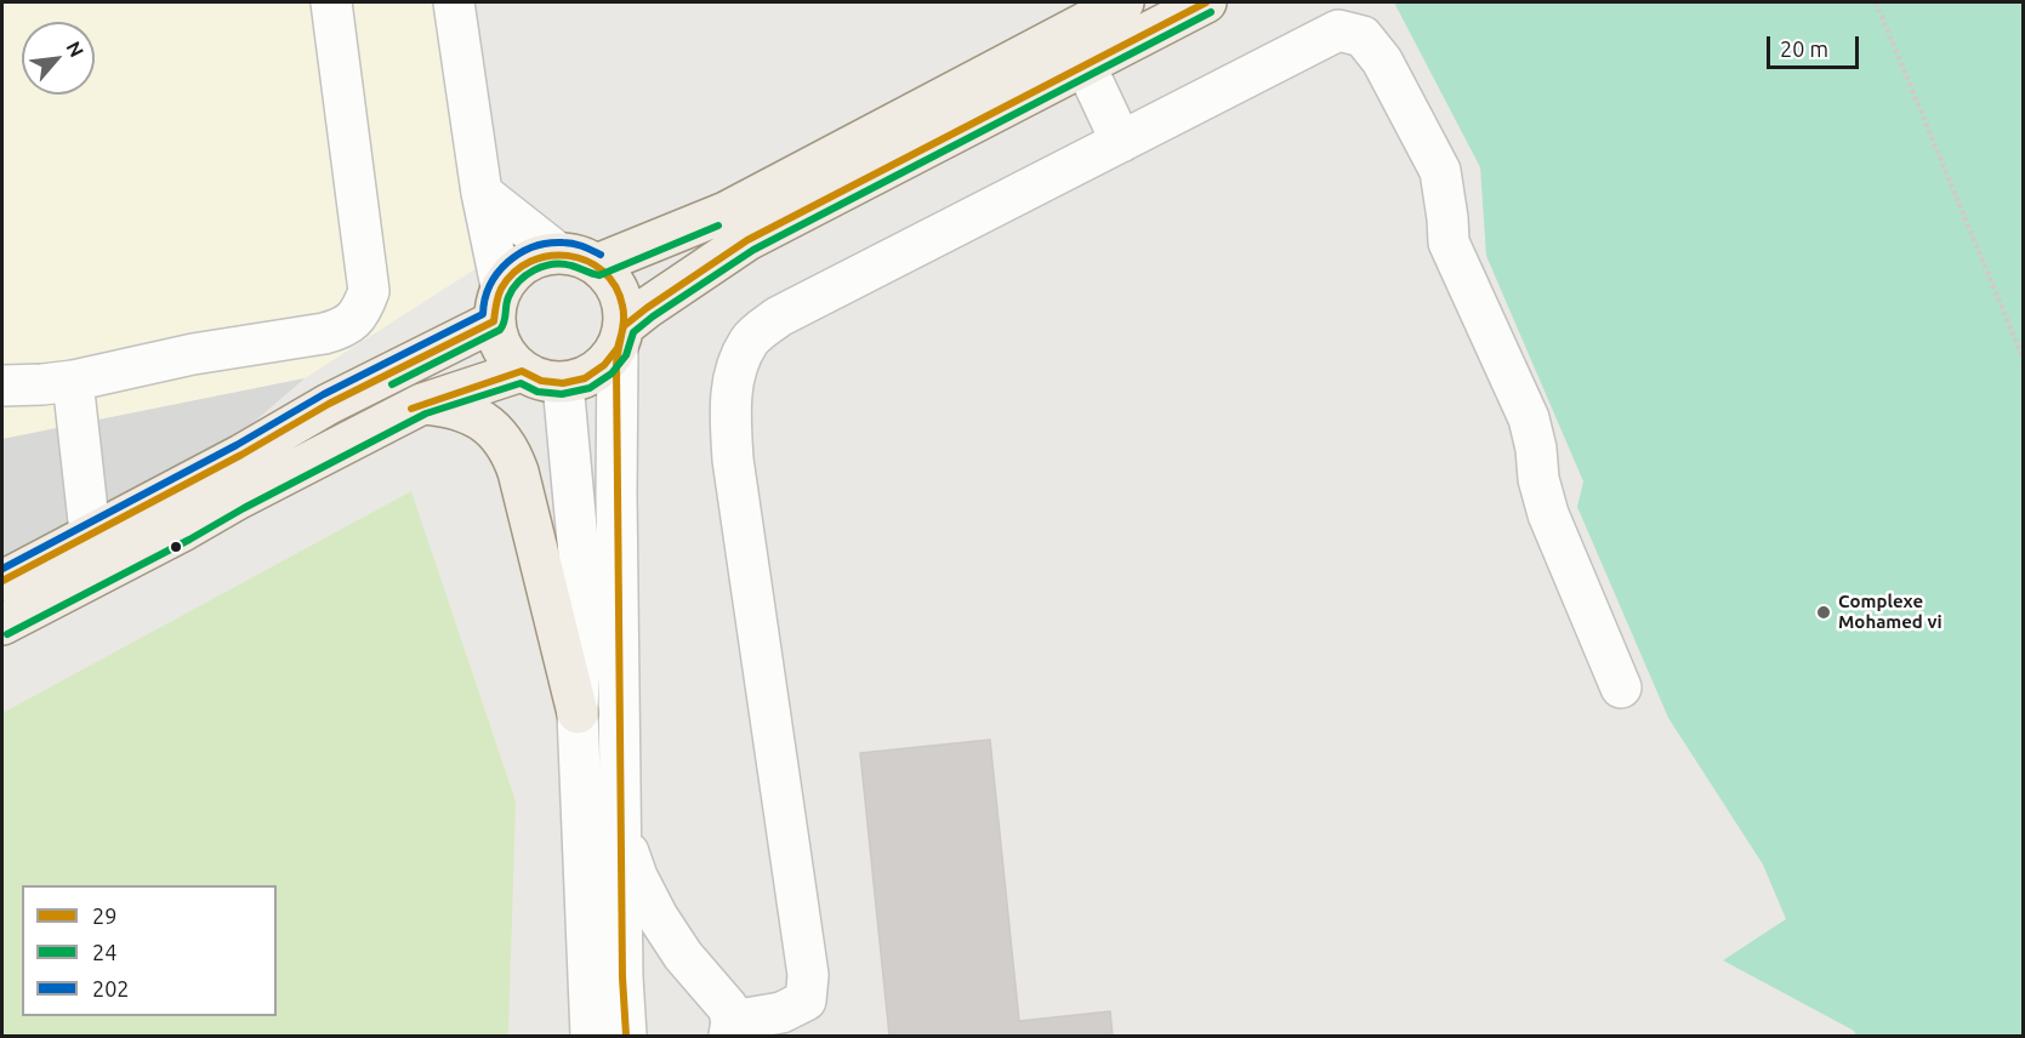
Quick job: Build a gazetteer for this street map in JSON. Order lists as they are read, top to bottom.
{
  "places": ["Complexe Mohamed vi"],
  "lines": ["transit line 29", "transit line 24", "transit line 202"],
  "legend": ["29", "24", "202"],
  "scale_bar": "20 m",
  "north": "top right"
}
